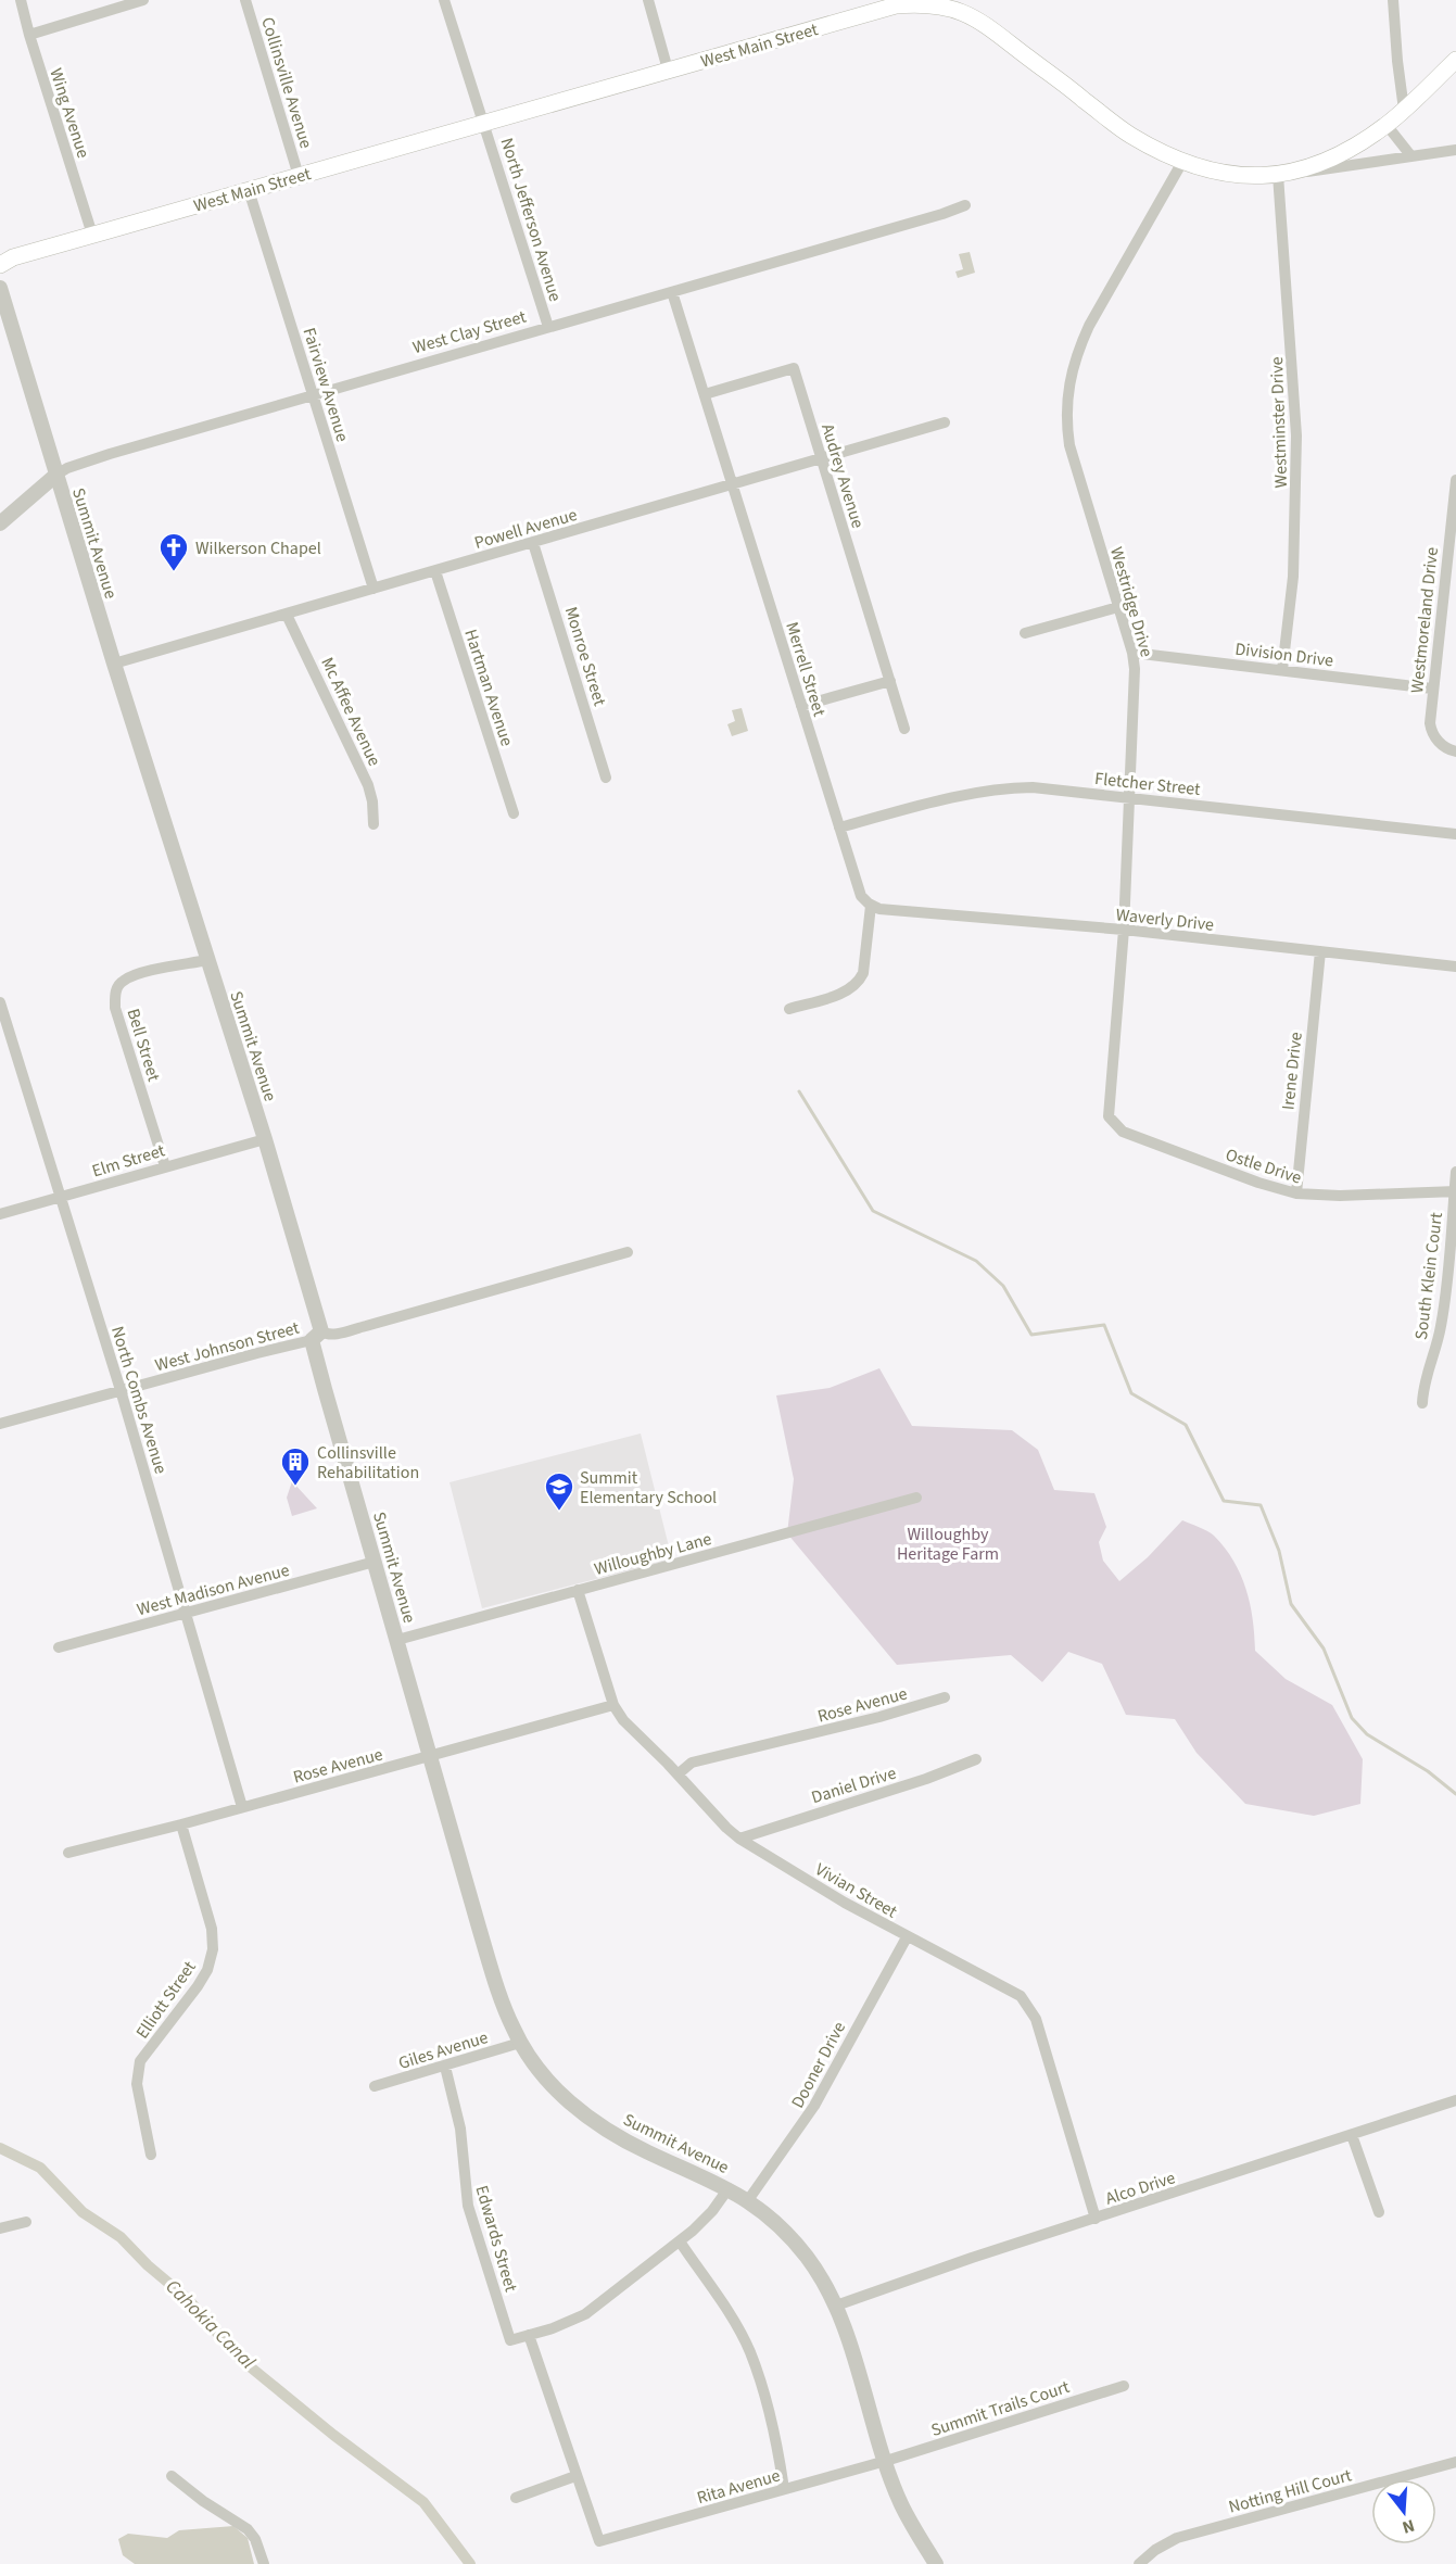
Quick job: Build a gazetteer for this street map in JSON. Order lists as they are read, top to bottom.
{
  "streets": {
    "main road": ["West Main Street"],
    "street": [
      "Collinsville Avenue",
      "Wing Avenue",
      "North Jefferson Avenue",
      "West Clay Street",
      "Fairview Avenue",
      "Westminster Drive",
      "Audrey Avenue",
      "Powell Avenue",
      "Summit Avenue",
      "Westridge Drive",
      "Westmoreland Drive",
      "Division Drive",
      "Monroe Street",
      "Merrell Street",
      "Hartman Avenue",
      "Mc Affee Avenue",
      "Fletcher Street",
      "Waverly Drive",
      "Bell Street",
      "Irene Drive",
      "Elm Street",
      "Ostle Drive",
      "South Klein Court",
      "West Johnson Street",
      "North Combs Avenue",
      "Willoughby Lane",
      "West Madison Avenue",
      "Rose Avenue",
      "Daniel Drive",
      "Vivian Street",
      "Elliott Street",
      "Giles Avenue",
      "Dooner Drive",
      "Alco Drive",
      "Edwards Street",
      "Summit Trails Court",
      "Rita Avenue",
      "Notting Hill Court"
    ]
  },
  "crossings": [
    ["West Main Street", "Collinsville Avenue"],
    ["West Main Street", "Wing Avenue"],
    ["West Main Street", "North Jefferson Avenue"],
    ["West Main Street", "Fairview Avenue"],
    ["West Main Street", "Westminster Drive"],
    ["West Main Street", "Westridge Drive"],
    ["North Jefferson Avenue", "West Clay Street"],
    ["West Clay Street", "Fairview Avenue"],
    ["West Clay Street", "Summit Avenue"],
    ["West Clay Street", "Merrell Street"],
    ["Fairview Avenue", "Powell Avenue"],
    ["Westminster Drive", "Division Drive"],
    ["Audrey Avenue", "Powell Avenue"],
    ["Audrey Avenue", "Merrell Street"],
    ["Powell Avenue", "Summit Avenue"],
    ["Powell Avenue", "Monroe Street"],
    ["Powell Avenue", "Merrell Street"],
    ["Powell Avenue", "Hartman Avenue"],
    ["Powell Avenue", "Mc Affee Avenue"],
    ["Summit Avenue", "Bell Street"],
    ["Summit Avenue", "Elm Street"],
    ["Summit Avenue", "West Johnson Street"],
    ["Summit Avenue", "Willoughby Lane"],
    ["Summit Avenue", "West Madison Avenue"],
    ["Summit Avenue", "Rose Avenue"],
    ["Summit Avenue", "Giles Avenue"],
    ["Summit Avenue", "Dooner Drive"],
    ["Summit Avenue", "Alco Drive"],
    ["Summit Avenue", "Summit Trails Court"],
    ["Summit Avenue", "Rita Avenue"],
    ["Westridge Drive", "Division Drive"],
    ["Westridge Drive", "Fletcher Street"],
    ["Westridge Drive", "Waverly Drive"],
    ["Westridge Drive", "Ostle Drive"],
    ["Westmoreland Drive", "Division Drive"],
    ["Merrell Street", "Fletcher Street"],
    ["Merrell Street", "Waverly Drive"],
    ["Waverly Drive", "Irene Drive"],
    ["Bell Street", "Elm Street"],
    ["Irene Drive", "Ostle Drive"],
    ["Elm Street", "North Combs Avenue"],
    ["Ostle Drive", "South Klein Court"],
    ["West Johnson Street", "North Combs Avenue"],
    ["North Combs Avenue", "West Madison Avenue"],
    ["North Combs Avenue", "Rose Avenue"],
    ["Willoughby Lane", "Vivian Street"],
    ["Rose Avenue", "Vivian Street"],
    ["Rose Avenue", "Elliott Street"],
    ["Daniel Drive", "Vivian Street"],
    ["Vivian Street", "Dooner Drive"],
    ["Vivian Street", "Alco Drive"],
    ["Giles Avenue", "Edwards Street"],
    ["Summit Trails Court", "Rita Avenue"]
  ],
  "water": ["Cahokia Canal"],
  "parks": ["Willoughby Heritage Farm"],
  "places": {
    "church": ["Wilkerson Chapel"],
    "building": ["Collinsville Rehabilitation"],
    "school or university": ["Summit Elementary School"]
  },
  "north": "bottom"
}
